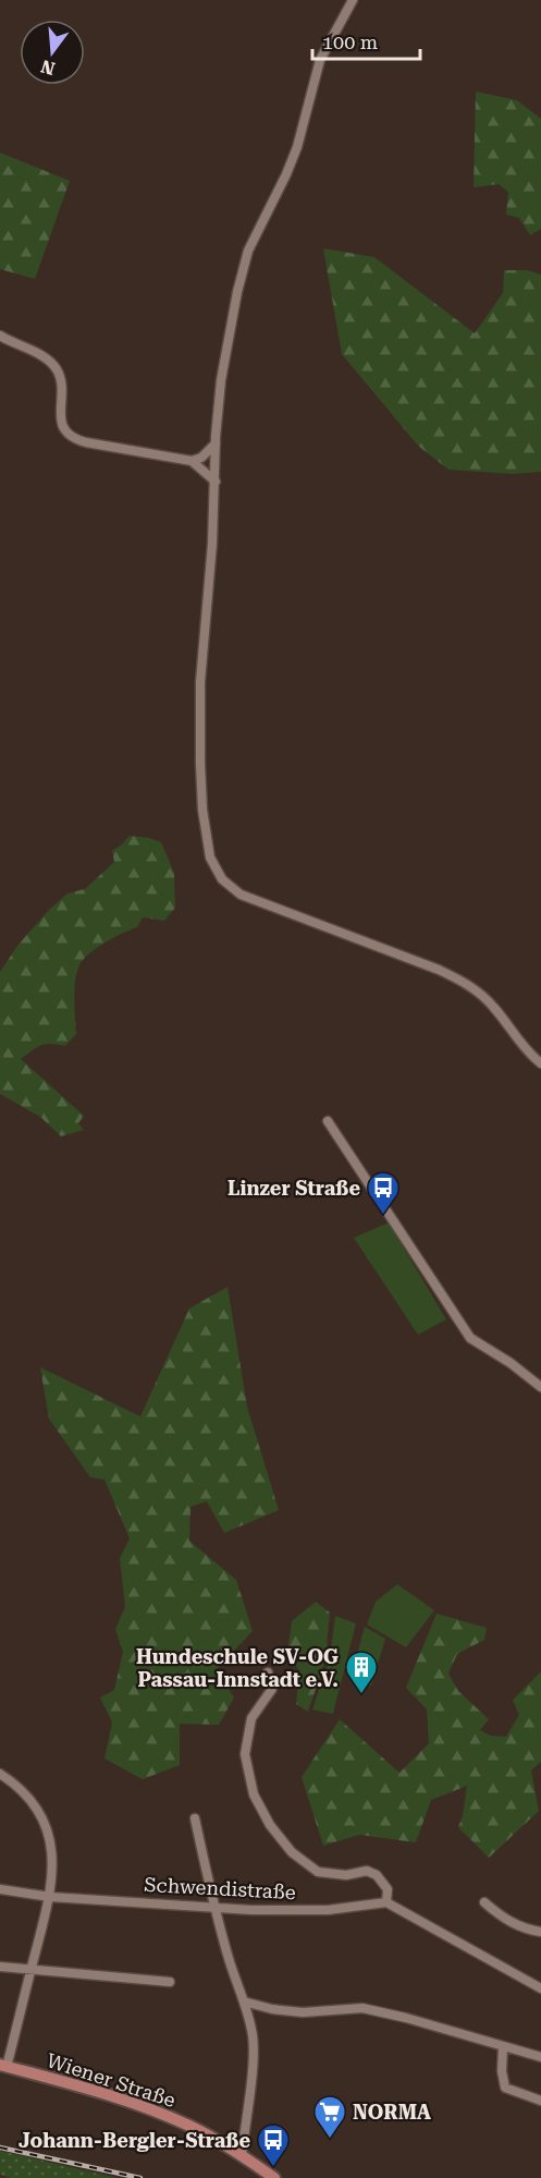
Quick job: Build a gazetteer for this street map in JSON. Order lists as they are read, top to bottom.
{
  "streets": {
    "main road": ["Wiener Straße"],
    "street": ["Schwendistraße"]
  },
  "places": {
    "bus stop": ["Linzer Straße", "Johann-Bergler-Straße"],
    "building": ["Hundeschule SV-OG Passau-Innstadt e.V."],
    "supermarket": ["NORMA"]
  },
  "scale_bar": "100 m",
  "north": "bottom"
}
